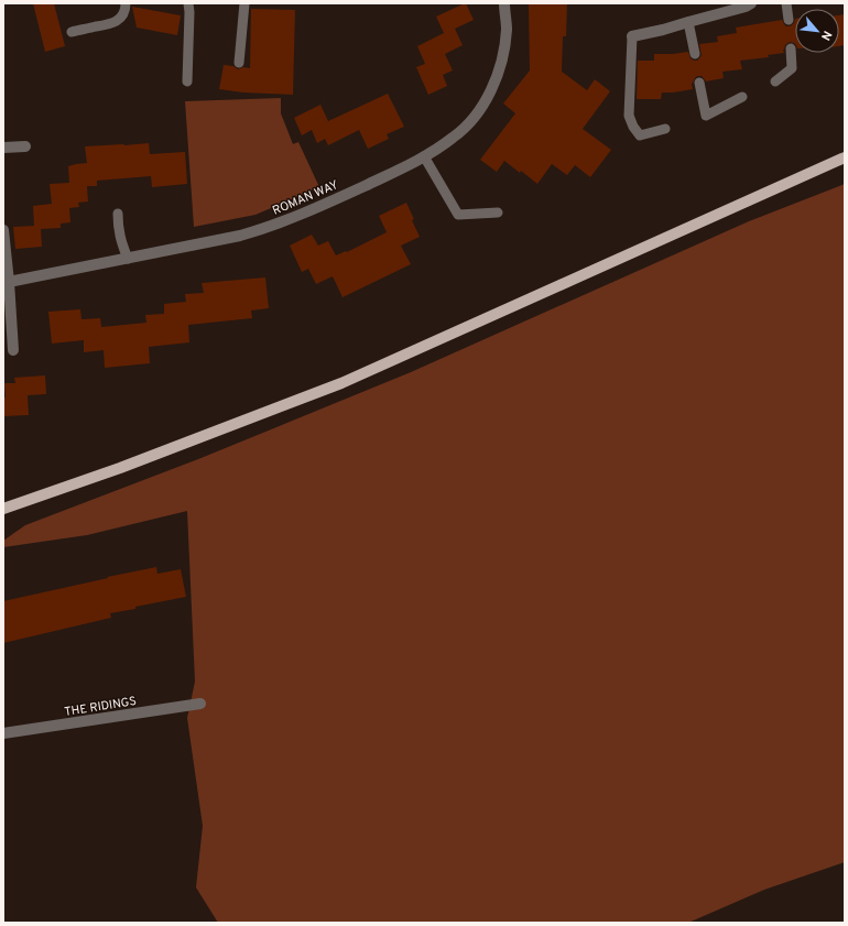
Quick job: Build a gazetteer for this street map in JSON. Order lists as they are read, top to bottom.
{
  "streets": {
    "street": ["ROMAN WAY", "THE RIDINGS"]
  },
  "north": "bottom right"
}
